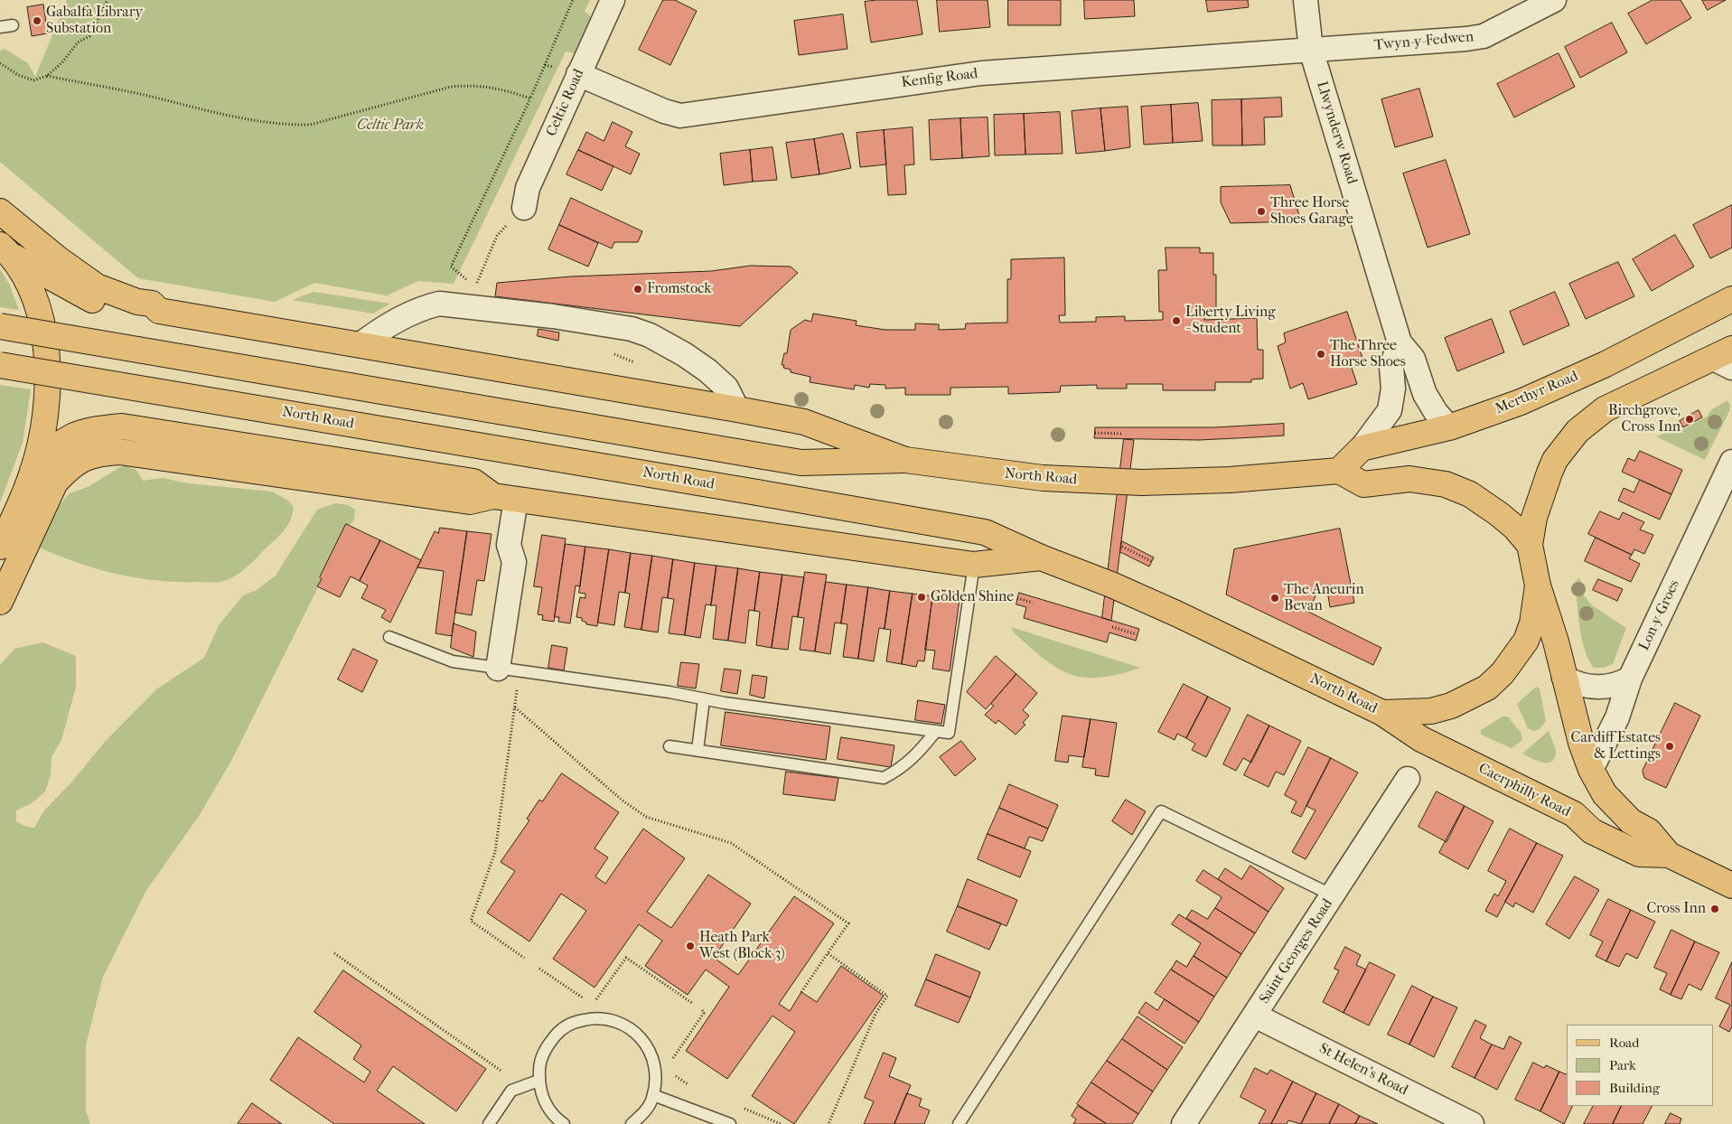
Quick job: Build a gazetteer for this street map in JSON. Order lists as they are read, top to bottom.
{
  "streets": {
    "main road": ["Merthyr Road", "North Road", "Caerphilly Road"],
    "street": [
      "Twyn-y-Fedwen",
      "Kenfig Road",
      "Celtic Road",
      "Llwynderw Road",
      "Lon-y-Groes",
      "Saint Georges Road",
      "St Helen's Road"
    ]
  },
  "crossings": [
    ["Twyn-y-Fedwen", "Kenfig Road"],
    ["Twyn-y-Fedwen", "Llwynderw Road"],
    ["Kenfig Road", "Celtic Road"],
    ["Kenfig Road", "Llwynderw Road"],
    ["Llwynderw Road", "Merthyr Road"],
    ["North Road", "Caerphilly Road"],
    ["Lon-y-Groes", "Caerphilly Road"],
    ["Saint Georges Road", "St Helen's Road"]
  ],
  "parks": ["Celtic Park"],
  "places": [
    "Gabalfa Library Substation",
    "Three Horse Shoes Garage",
    "Fromstock",
    "Liberty Living - Student",
    "The Three Horse Shoes",
    "Birchgrove, Cross Inn",
    "Golden Shine",
    "The Aneurin Bevan",
    "Cardiff Estates & Lettings",
    "Cross Inn",
    "Heath Park West (Block 3)"
  ],
  "legend": ["Road", "Park", "Building"]
}
